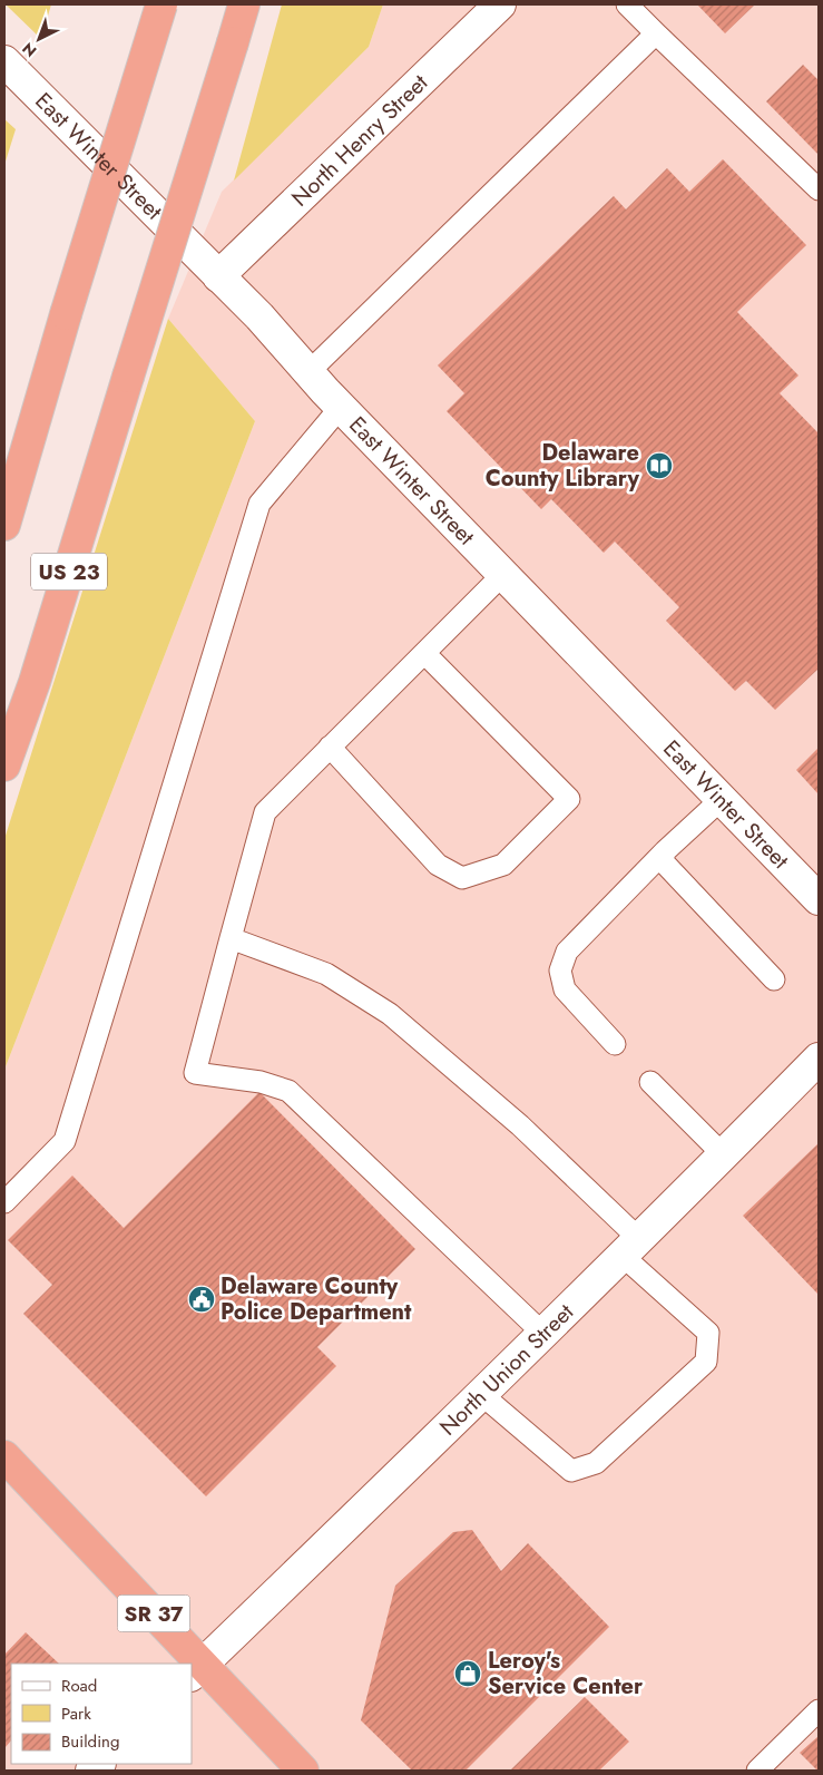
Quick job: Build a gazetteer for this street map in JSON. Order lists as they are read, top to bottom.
{
  "streets": {
    "highway": ["US 23", "SR 37"],
    "street": ["North Henry Street", "East Winter Street", "North Union Street"]
  },
  "crossings": [
    ["North Henry Street", "East Winter Street"],
    ["North Union Street", "SR 37"]
  ],
  "places": {
    "library": ["Delaware County Library"],
    "public building": ["Delaware County Police Department"],
    "shop": ["Leroy's Service Center"]
  },
  "legend": ["Road", "Park", "Building"],
  "north": "bottom left"
}
